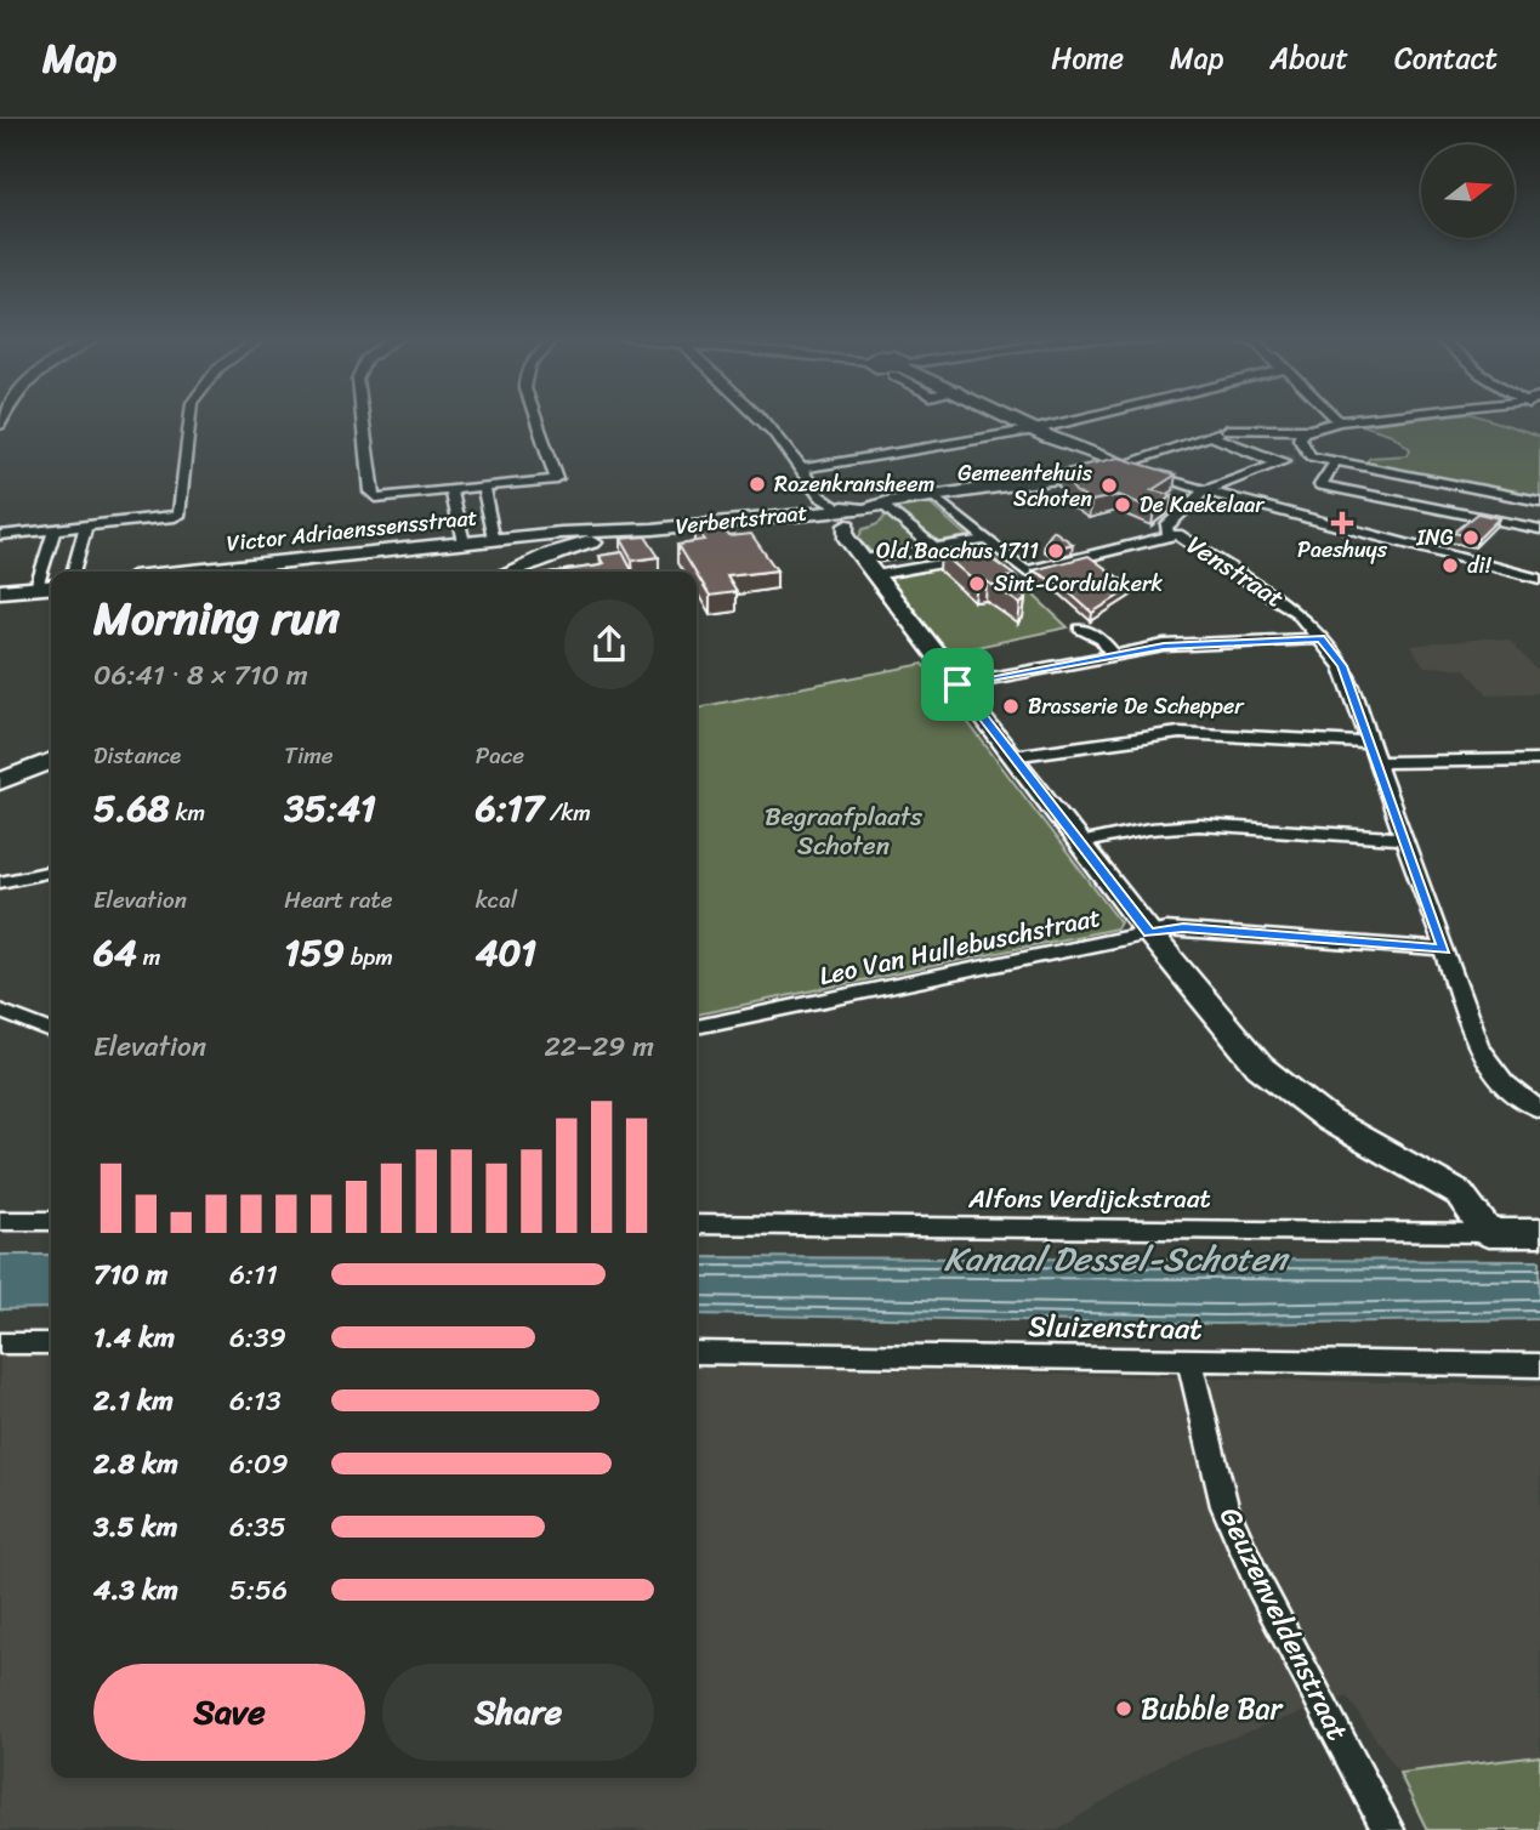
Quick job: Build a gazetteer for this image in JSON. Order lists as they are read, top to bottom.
{
  "streets": {
    "street": [
      "Verbertstraat",
      "Victor Adriaenssensstraat",
      "Venstraat",
      "Leo Van Hullebuschstraat",
      "Alfons Verdijckstraat",
      "Sluizenstraat",
      "Geuzenveldenstraat"
    ]
  },
  "crossings": [
    ["Verbertstraat", "Victor Adriaenssensstraat"],
    ["Venstraat", "Leo Van Hullebuschstraat"],
    ["Sluizenstraat", "Geuzenveldenstraat"]
  ],
  "water": ["Kanaal Dessel-Schoten"],
  "parks": ["Begraafplaats Schoten"],
  "places": {
    "other": [
      "Rozenkransheem",
      "Gemeentehuis Schoten",
      "De Kaekelaar",
      "ING",
      "Old Bacchus 1711",
      "di!",
      "Sint-Cordulakerk",
      "Brasserie De Schepper",
      "Bubble Bar"
    ],
    "health": ["Paeshuys"]
  },
  "north": "right",
  "page": {
    "header": "Map",
    "nav": [
      "Home",
      "Map",
      "About",
      "Contact"
    ],
    "heading": ["Morning run", "06:41 · 8 × 710 m"],
    "stats": [
      ["Distance", "5.68 km"],
      ["Time", "35:41"],
      ["Pace", "6:17 /km"],
      ["Elevation", "64 m"],
      ["Heart rate", "159 bpm"],
      ["kcal", "401"]
    ],
    "chart": ["Elevation", "22–29 m"],
    "list": [
      {
        "name": "710 m",
        "note": "6:11"
      },
      {
        "name": "1.4 km",
        "note": "6:39"
      },
      {
        "name": "2.1 km",
        "note": "6:13"
      },
      {
        "name": "2.8 km",
        "note": "6:09"
      },
      {
        "name": "3.5 km",
        "note": "6:35"
      },
      {
        "name": "4.3 km",
        "note": "5:56"
      }
    ],
    "buttons": ["Save", "Share"]
  }
}
